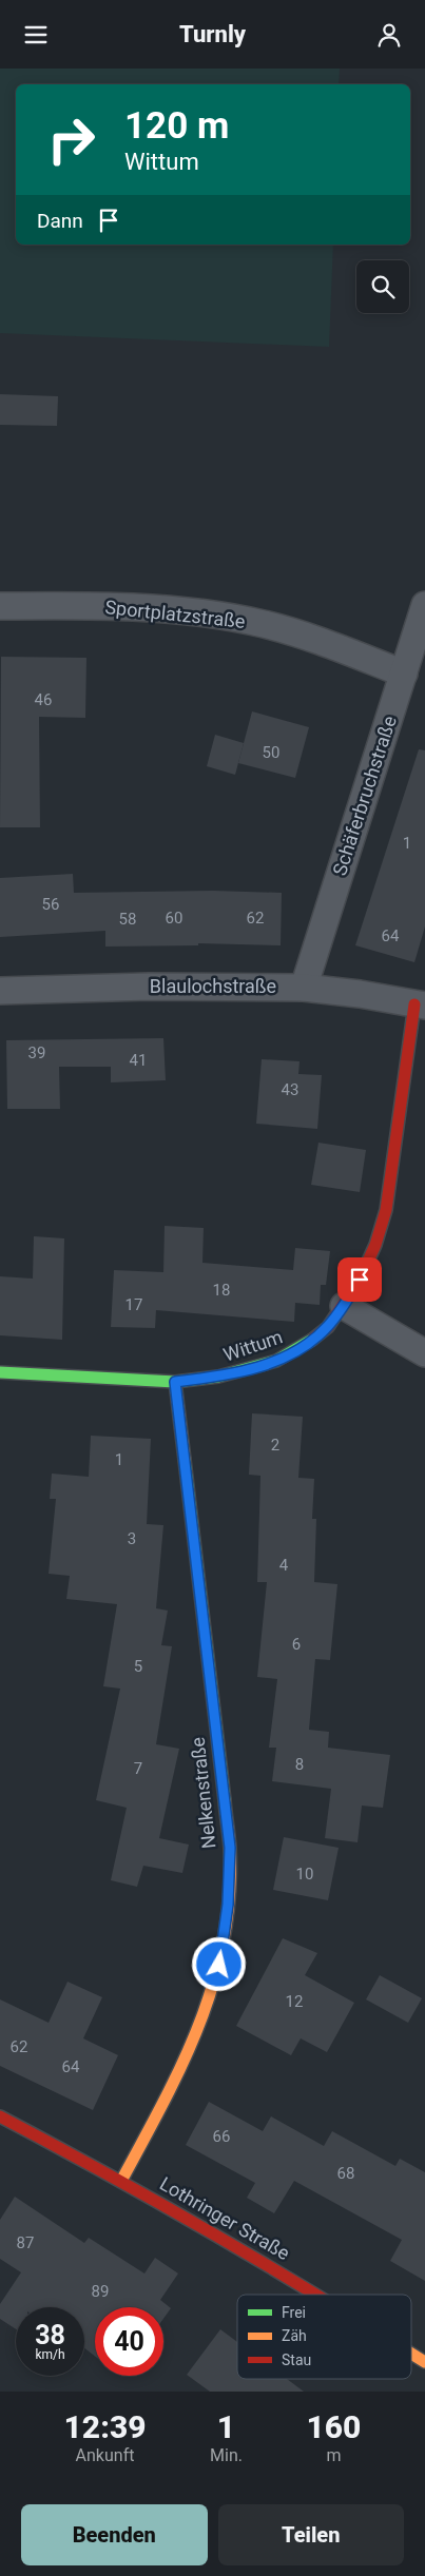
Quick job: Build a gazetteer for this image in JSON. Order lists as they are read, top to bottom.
{
  "streets": {
    "street": [
      "Sportplatzstraße",
      "Schäferbruchstraße",
      "Blaulochstraße",
      "Wittum",
      "Nelkenstraße",
      "Lothringer Straße"
    ]
  },
  "crossings": [
    ["Sportplatzstraße", "Schäferbruchstraße"],
    ["Schäferbruchstraße", "Blaulochstraße"],
    ["Blaulochstraße", "Wittum"],
    ["Wittum", "Nelkenstraße"],
    ["Nelkenstraße", "Lothringer Straße"]
  ],
  "house_numbers": [
    "46",
    "50",
    "1",
    "56",
    "60",
    "62",
    "58",
    "64",
    "39",
    "41",
    "43",
    "18",
    "17",
    "2",
    "1",
    "3",
    "4",
    "6",
    "5",
    "8",
    "7",
    "10",
    "12",
    "62",
    "64",
    "66",
    "68",
    "87",
    "89"
  ],
  "legend": ["Frei", "Zäh", "Stau"],
  "page": {
    "header": "Turnly",
    "turn": ["120 m", "Wittum"],
    "then": "Dann",
    "speed": "38 km/h",
    "limit": "40",
    "eta": [
      "12:39",
      "Ankunft",
      "1",
      "Min.",
      "160",
      "m"
    ],
    "buttons": ["Beenden", "Teilen"]
  }
}
